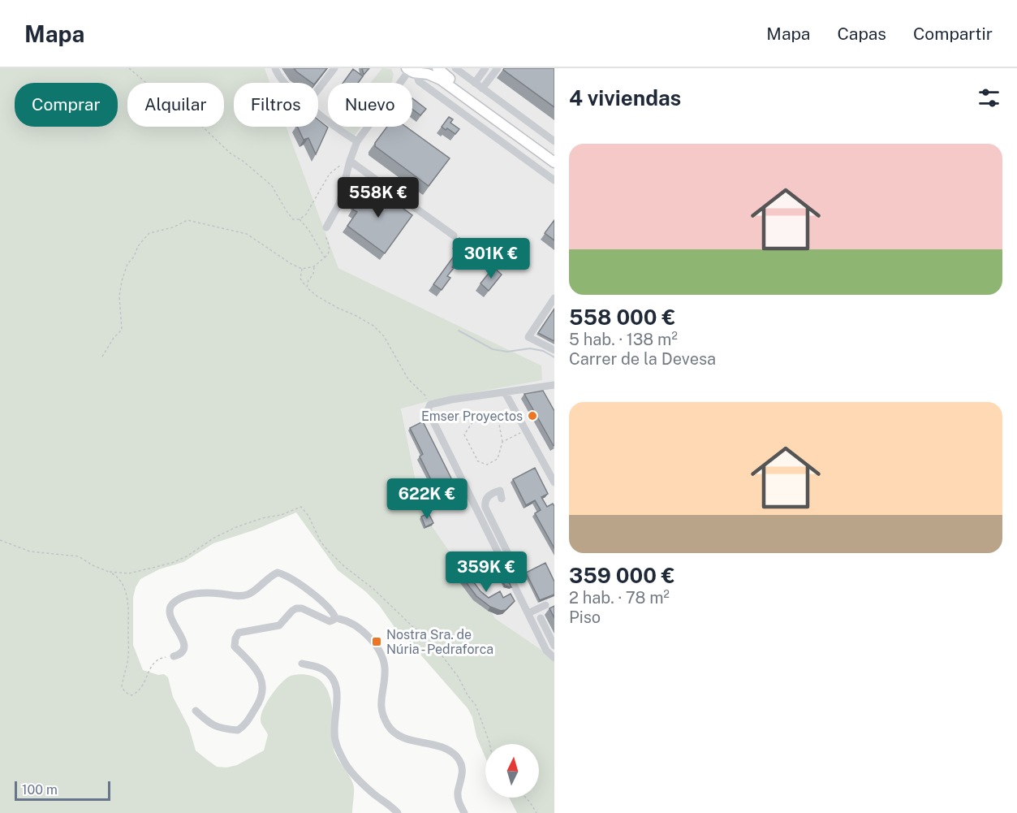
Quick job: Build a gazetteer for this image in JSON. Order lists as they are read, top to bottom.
{
  "places": {
    "other": ["Emser Proyectos"],
    "transit": ["Nostra Sra. de Núria - Pedraforca"]
  },
  "scale_bar": "100 m",
  "north": "top",
  "page": {
    "header": "Mapa",
    "nav": ["Mapa", "Capas", "Compartir"],
    "heading": "4 viviendas",
    "chip": [
      "Comprar",
      "Alquilar",
      "Filtros",
      "Nuevo"
    ],
    "list": [
      {
        "name": "558 000 €",
        "note": "5 hab. · 138 m² · Carrer de la Devesa"
      },
      {
        "name": "359 000 €",
        "note": "2 hab. · 78 m² · Piso"
      }
    ],
    "price": [
      "558K €",
      "301K €",
      "622K €",
      "359K €"
    ],
    "scale": "100 m"
  }
}
